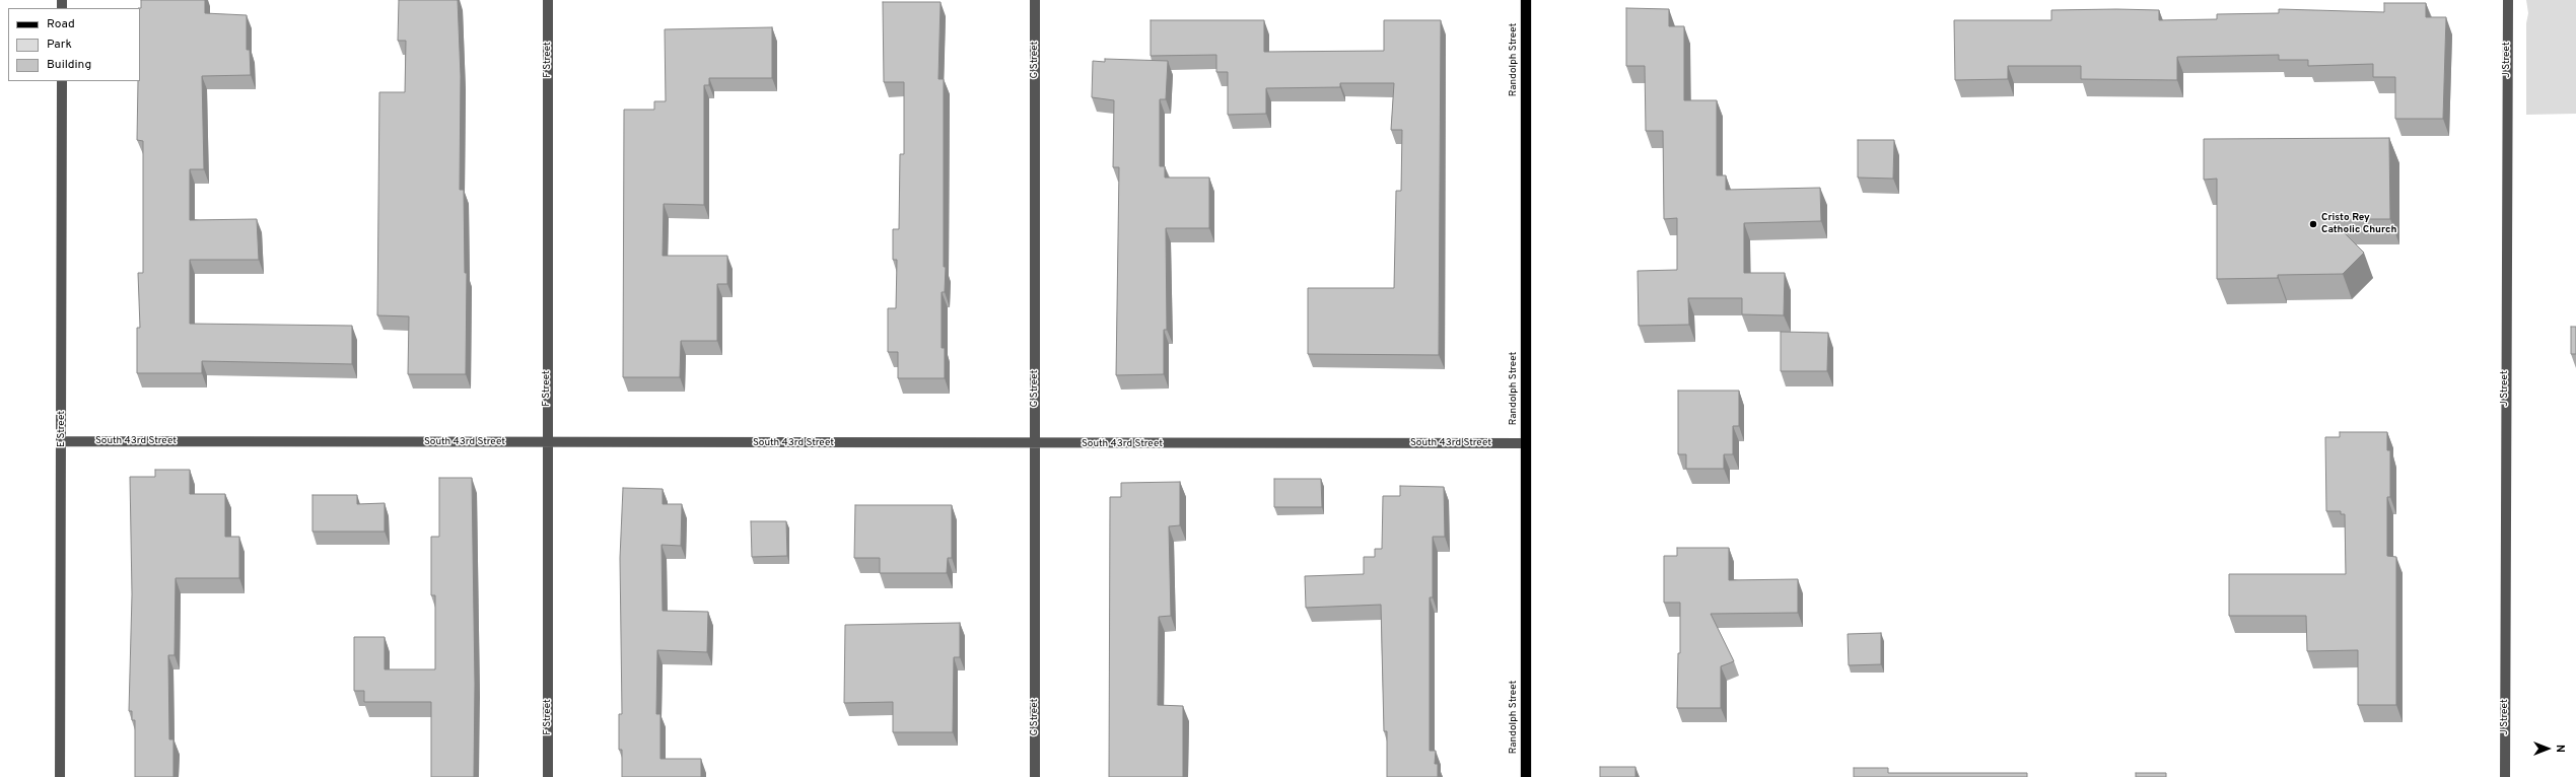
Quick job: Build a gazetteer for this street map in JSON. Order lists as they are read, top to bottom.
{
  "streets": {
    "main road": ["Randolph Street"],
    "street": [
      "F Street",
      "G Street",
      "J Street",
      "E Street",
      "South 43rd Street"
    ]
  },
  "crossings": [
    ["F Street", "South 43rd Street"],
    ["G Street", "South 43rd Street"],
    ["Randolph Street", "South 43rd Street"],
    ["E Street", "South 43rd Street"]
  ],
  "places": ["Cristo Rey Catholic Church"],
  "legend": ["Road", "Park", "Building"],
  "north": "right"
}
